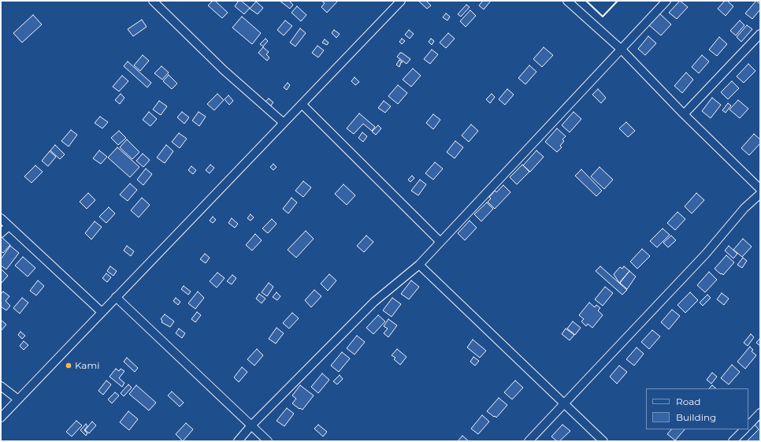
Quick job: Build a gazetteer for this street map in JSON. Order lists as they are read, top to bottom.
{
  "places": ["Kami"],
  "legend": ["Road", "Building"]
}
